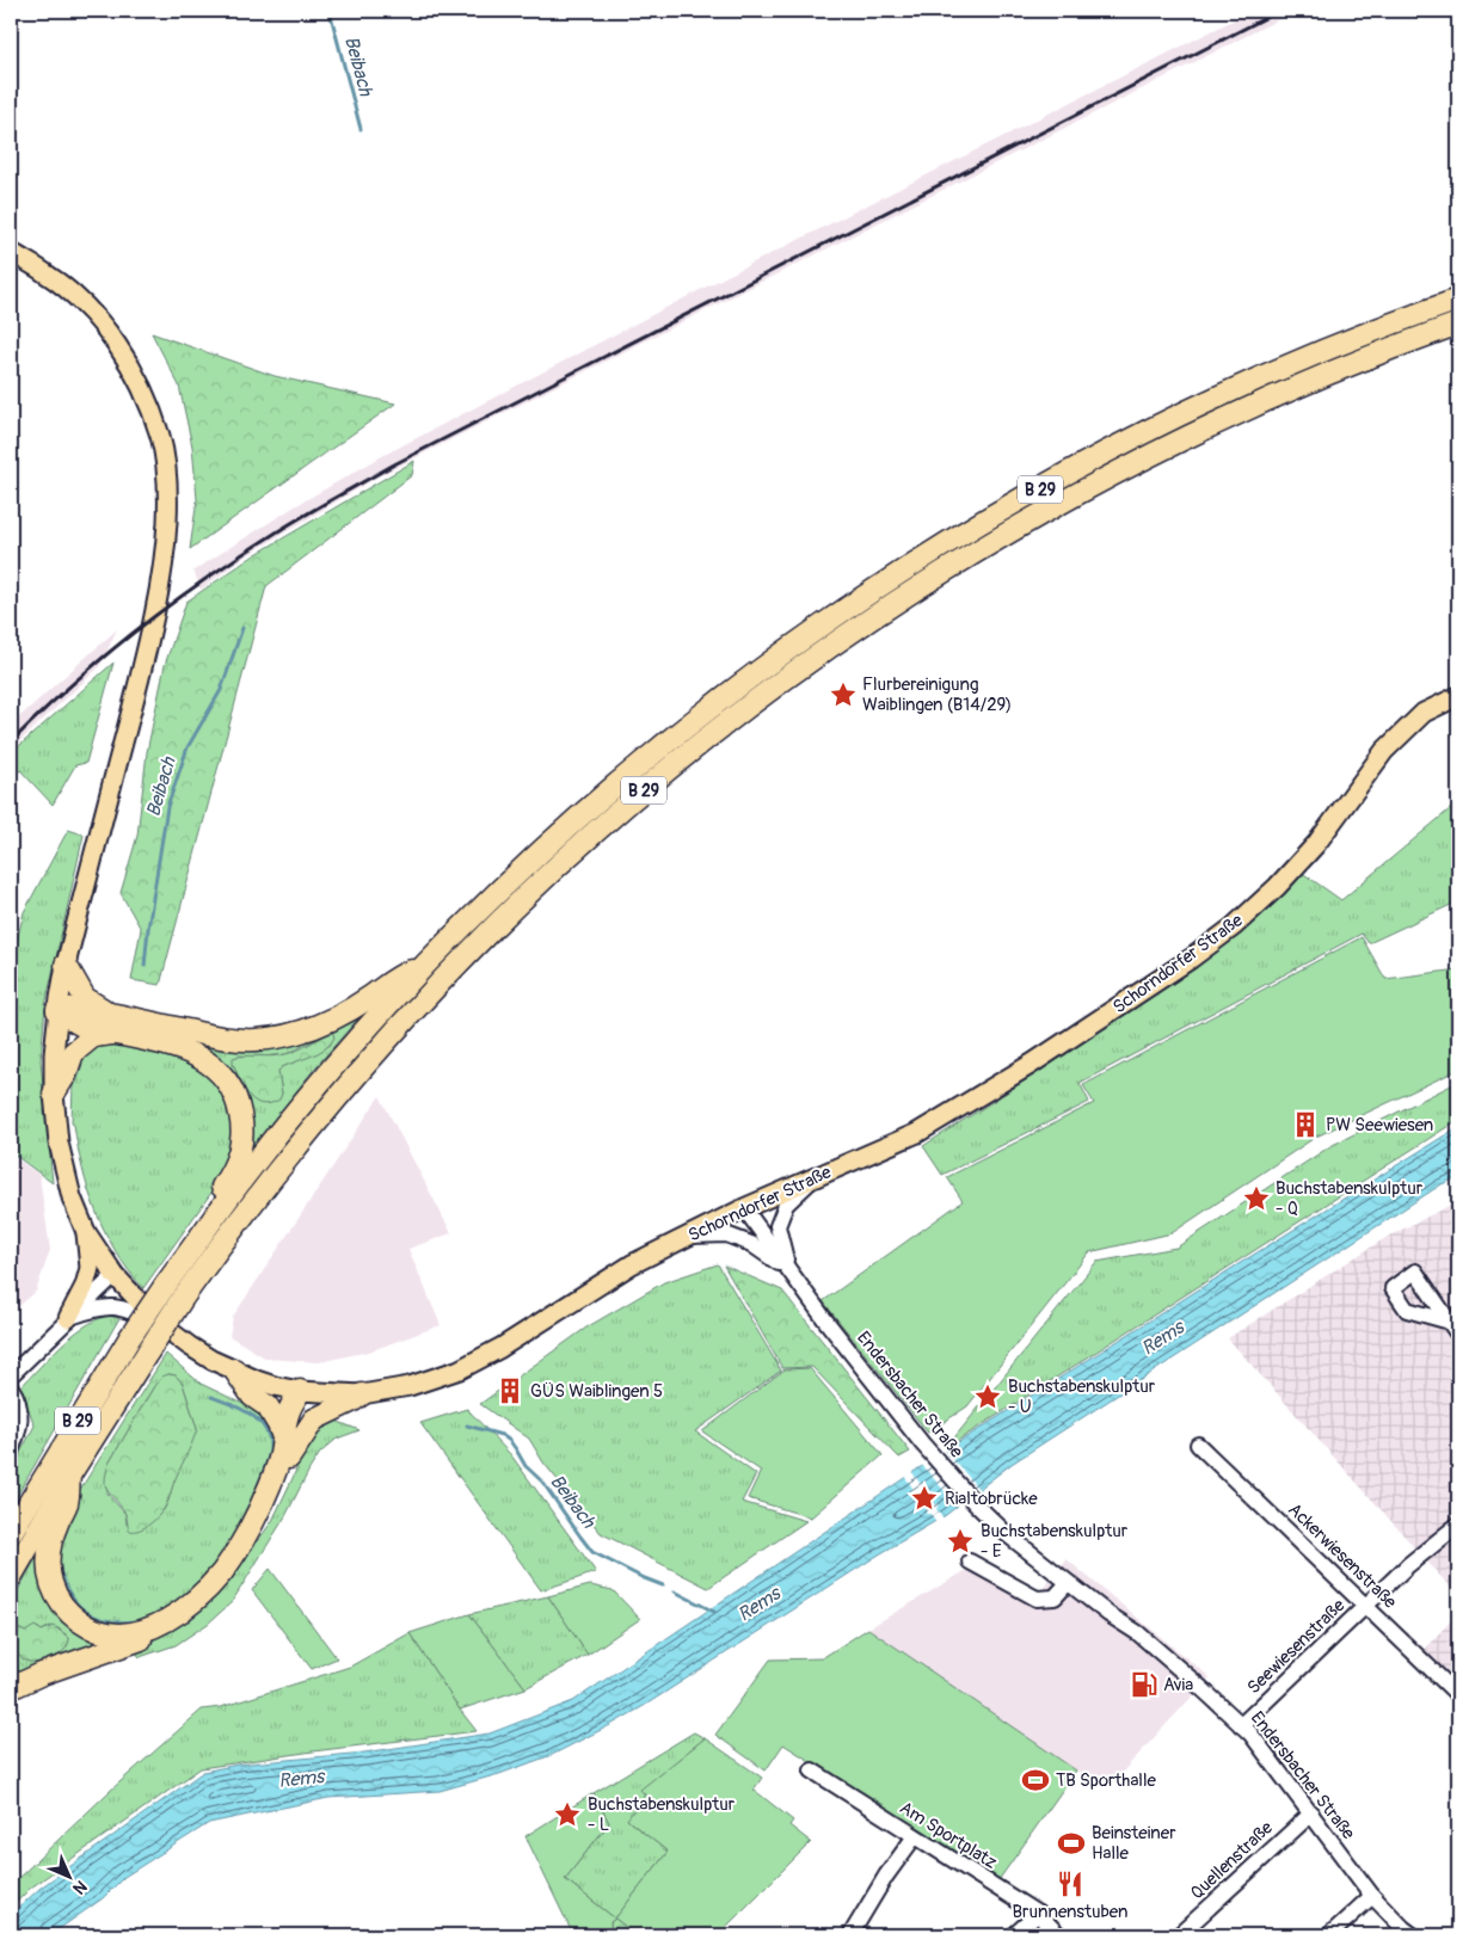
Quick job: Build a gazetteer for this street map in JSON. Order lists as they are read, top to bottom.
{
  "streets": {
    "highway": ["B 29"],
    "main road": ["Schorndorfer Straße"],
    "street": [
      "Endersbacher Straße",
      "Ackerwiesenstraße",
      "Seewiesenstraße",
      "Am Sportplatz",
      "Quellenstraße"
    ]
  },
  "crossings": [
    ["Schorndorfer Straße", "Endersbacher Straße"],
    ["Endersbacher Straße", "Seewiesenstraße"],
    ["Endersbacher Straße", "Quellenstraße"],
    ["Ackerwiesenstraße", "Seewiesenstraße"]
  ],
  "water": ["Beibach", "Rems"],
  "places": {
    "place": [
      "Flurbereinigung Waiblingen (B14/29)",
      "Buchstabenskulptur - Q",
      "Buchstabenskulptur - U",
      "Rialtobrücke",
      "Buchstabenskulptur - E",
      "Buchstabenskulptur - L"
    ],
    "building": ["PW Seewiesen", "GÜS Waiblingen 5"],
    "fuel station": ["Avia"],
    "sports": ["TB Sporthalle", "Beinsteiner Halle"],
    "restaurant": ["Brunnenstuben"]
  },
  "north": "bottom right"
}
